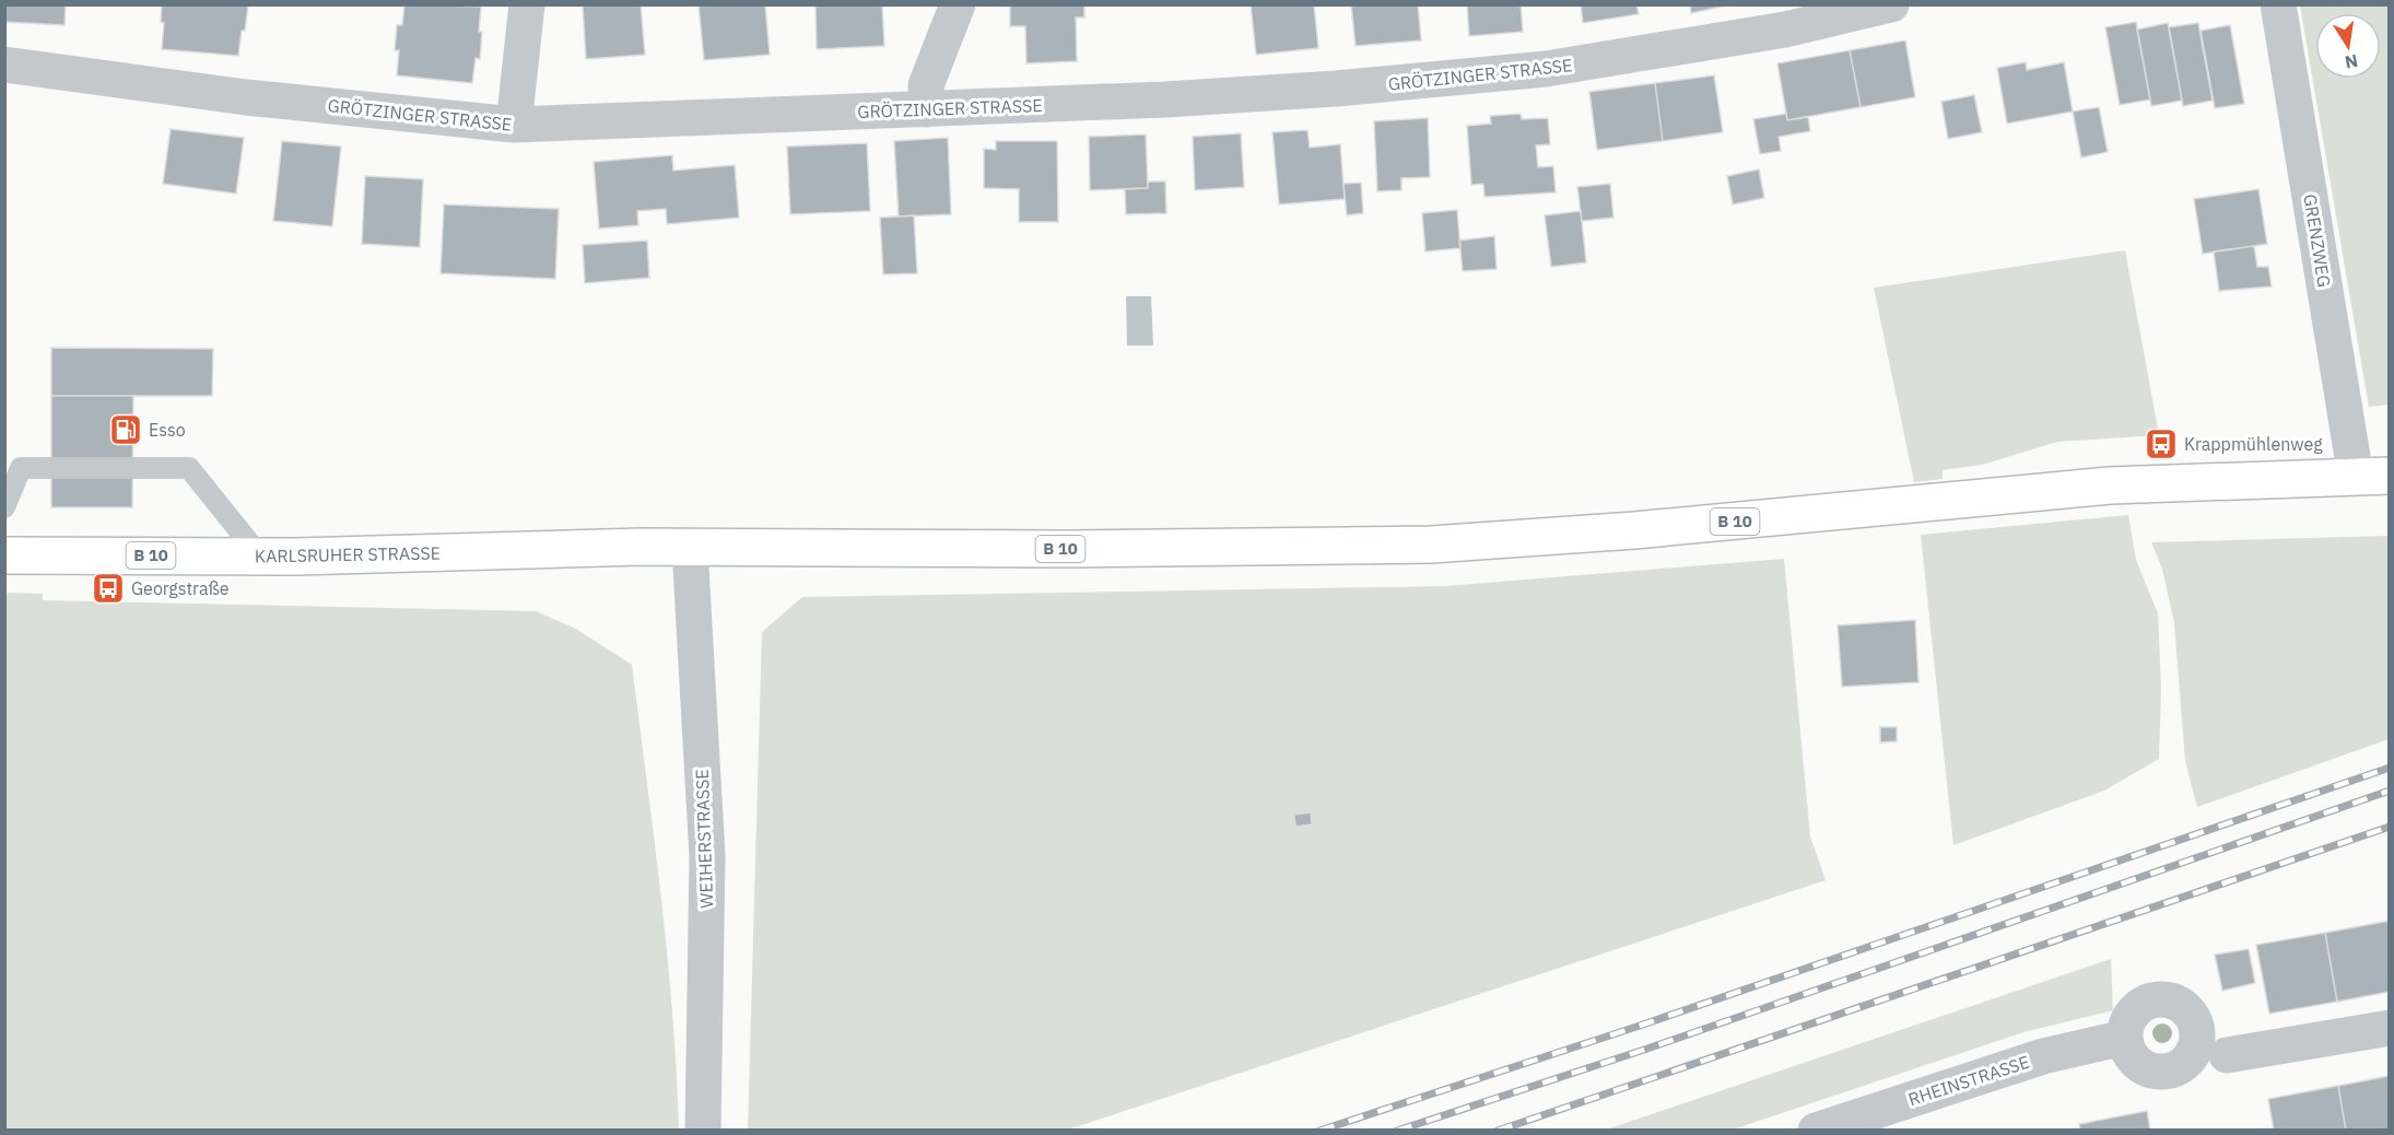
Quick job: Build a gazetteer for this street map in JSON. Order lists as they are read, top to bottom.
{
  "streets": {
    "main road": ["B 10", "KARLSRUHER STRASSE"],
    "street": [
      "GRÖTZINGER STRASSE",
      "GRENZWEG",
      "WEIHERSTRASSE",
      "RHEINSTRASSE"
    ]
  },
  "crossings": [
    ["GRENZWEG", "B 10"],
    ["B 10", "KARLSRUHER STRASSE"],
    ["B 10", "WEIHERSTRASSE"],
    ["KARLSRUHER STRASSE", "WEIHERSTRASSE"]
  ],
  "places": {
    "fuel station": ["Esso"],
    "bus stop": ["Krappmühlenweg", "Georgstraße"]
  },
  "north": "bottom"
}
